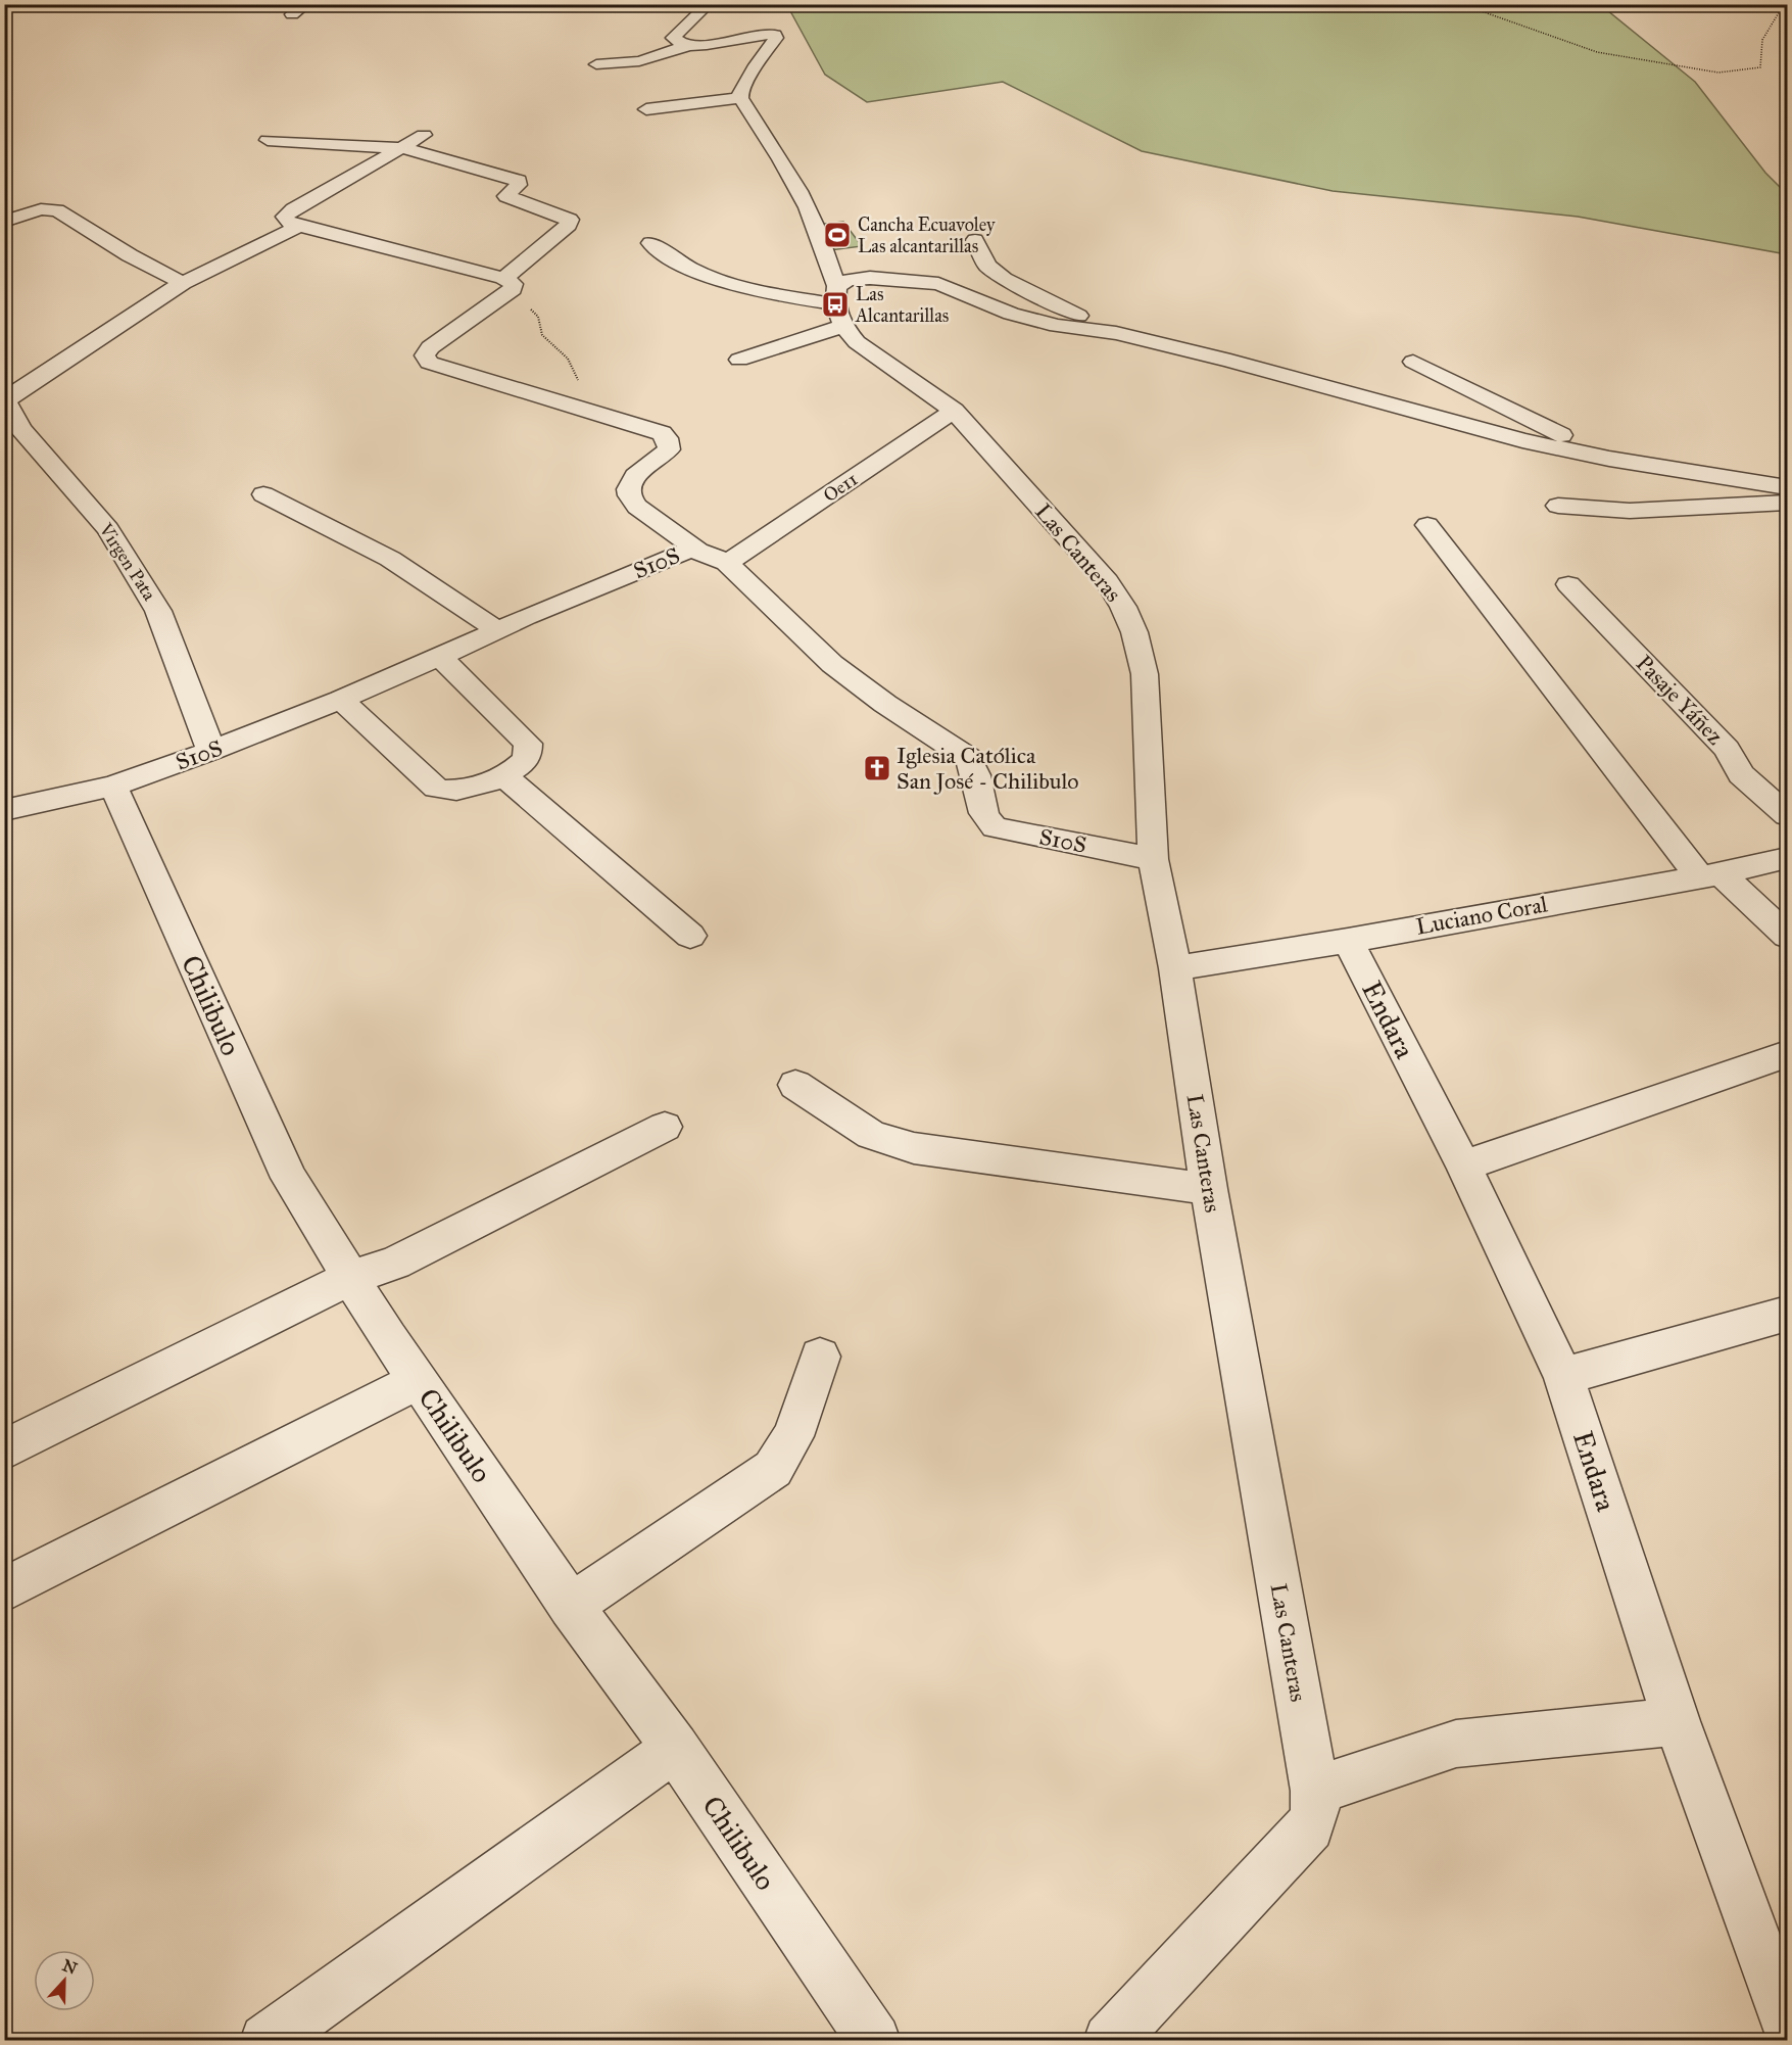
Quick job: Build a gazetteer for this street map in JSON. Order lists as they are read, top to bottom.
{
  "streets": {
    "street": [
      "Oe11",
      "Las Canteras",
      "Virgen Pata",
      "S10S",
      "Pasaje Yáñez",
      "Luciano Coral",
      "Chilibulo",
      "Endara"
    ]
  },
  "crossings": [
    ["Oe11", "Las Canteras"],
    ["Oe11", "S10S"],
    ["Las Canteras", "S10S"],
    ["Las Canteras", "Luciano Coral"],
    ["Virgen Pata", "S10S"],
    ["S10S", "Chilibulo"],
    ["Luciano Coral", "Endara"]
  ],
  "places": {
    "sports": ["Cancha Ecuavoley Las alcantarillas"],
    "bus stop": ["Las Alcantarillas"],
    "church": ["Iglesia Católica San José - Chilibulo"]
  },
  "north": "top"
}
